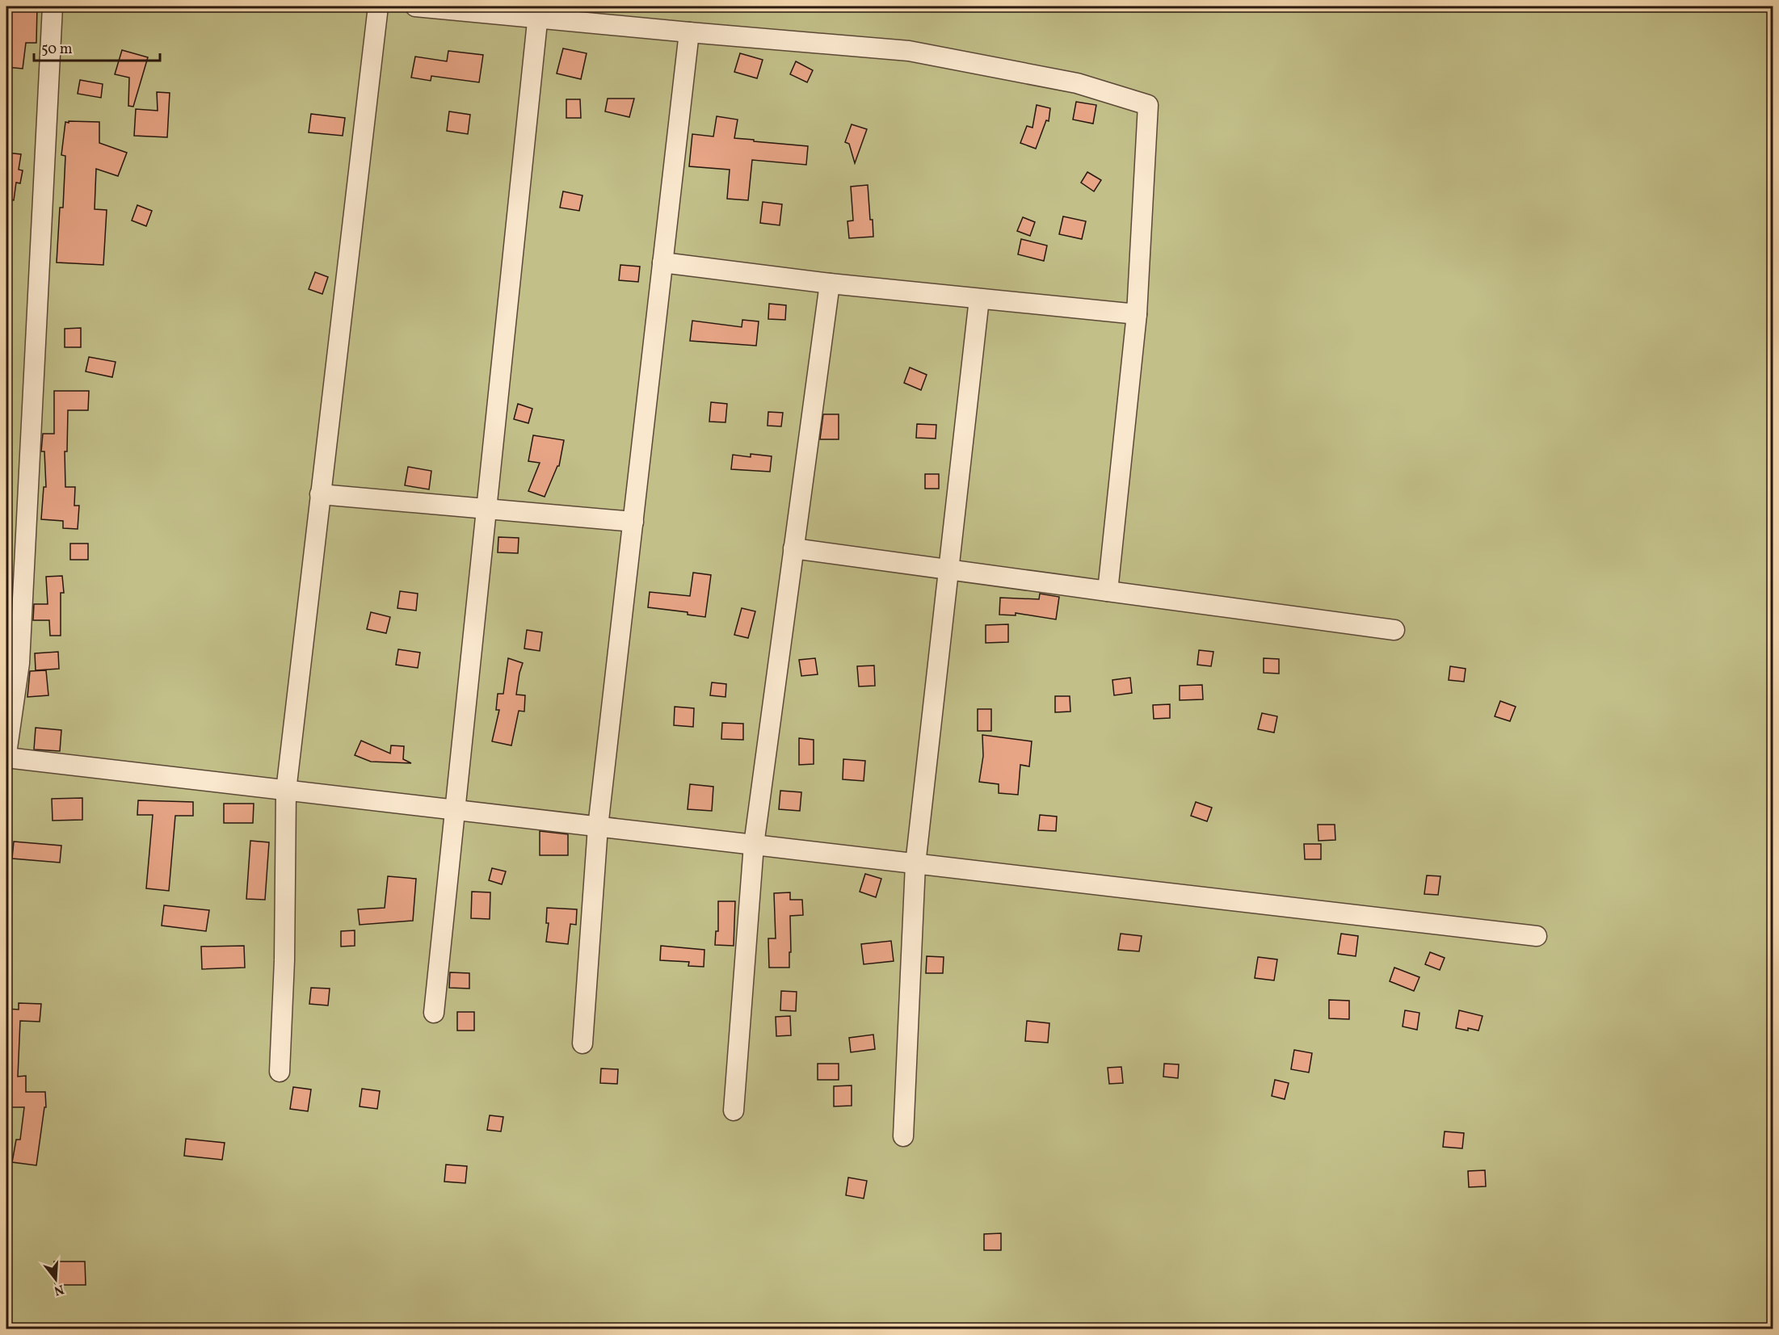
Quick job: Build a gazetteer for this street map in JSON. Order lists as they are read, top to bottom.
{
  "scale_bar": "50 m",
  "north": "bottom"
}
